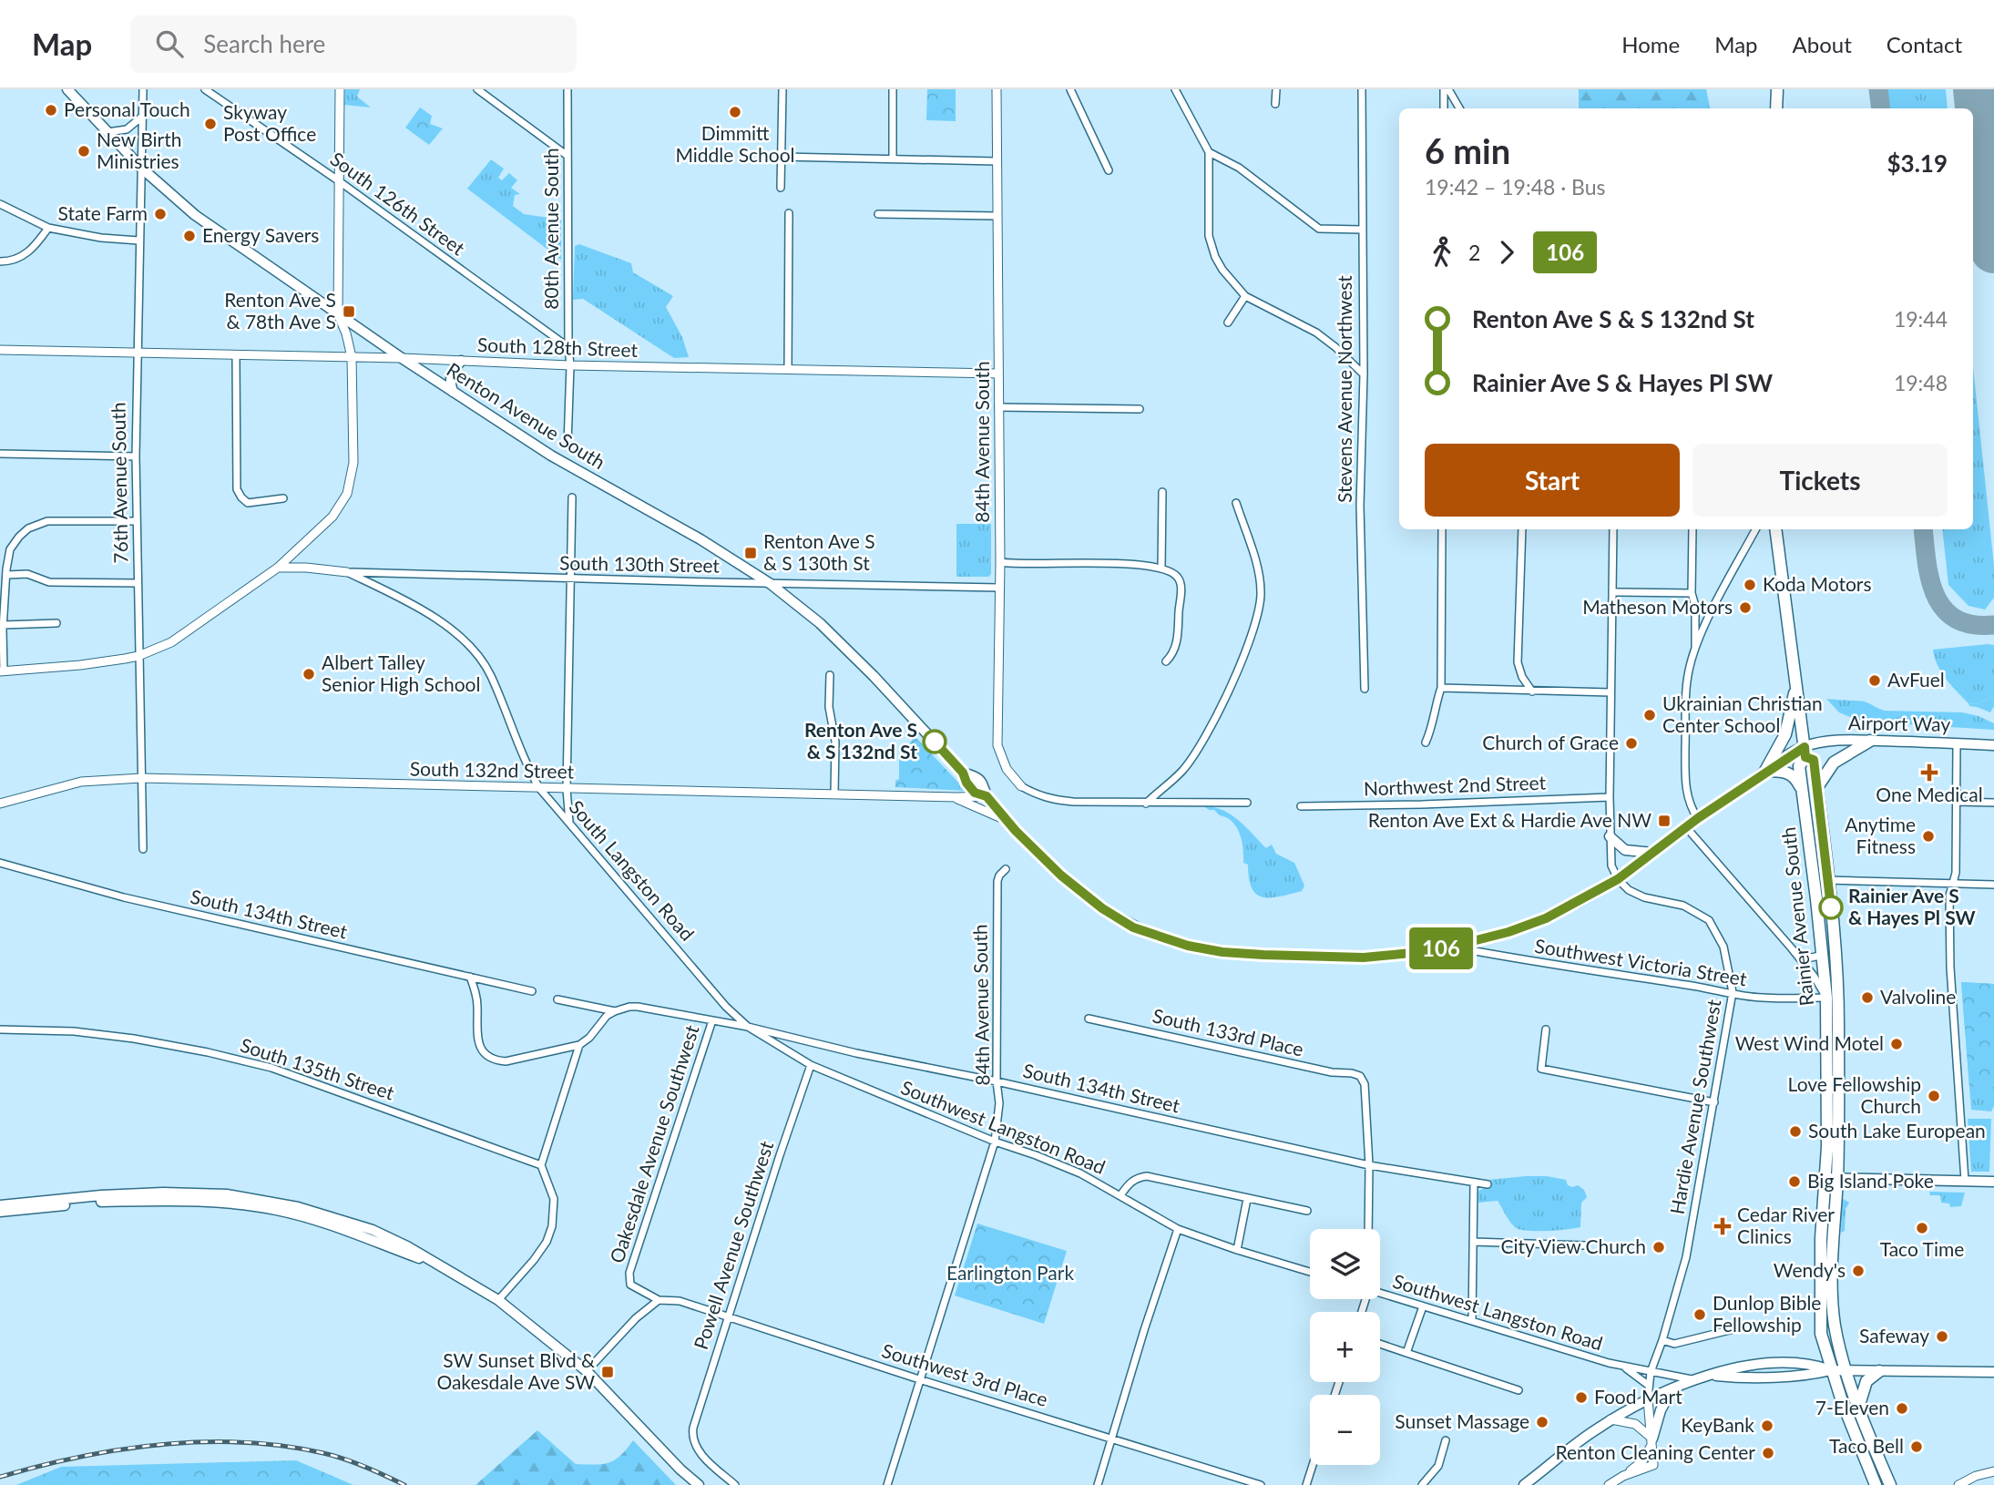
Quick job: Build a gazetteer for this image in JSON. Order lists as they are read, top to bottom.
{
  "streets": {
    "main road": ["Renton Avenue South", "Airport Way", "Rainier Avenue South"],
    "street": [
      "South 126th Street",
      "80th Avenue South",
      "South 128th Street",
      "Stevens Avenue Northwest",
      "84th Avenue South",
      "76th Avenue South",
      "South 130th Street",
      "South 132nd Street",
      "Northwest 2nd Street",
      "South Langston Road",
      "South 134th Street",
      "Southwest Victoria Street",
      "South 133rd Place",
      "South 135th Street",
      "Hardie Avenue Southwest",
      "Southwest Langston Road",
      "Oakesdale Avenue Southwest",
      "Powell Avenue Southwest",
      "Southwest 3rd Place"
    ]
  },
  "crossings": [
    ["South 126th Street", "80th Avenue South"],
    ["80th Avenue South", "South 128th Street"],
    ["South 128th Street", "Renton Avenue South"],
    ["South 128th Street", "84th Avenue South"],
    ["South 128th Street", "76th Avenue South"],
    ["Renton Avenue South", "76th Avenue South"],
    ["Renton Avenue South", "South 130th Street"],
    ["Renton Avenue South", "Airport Way"],
    ["Renton Avenue South", "South 132nd Street"],
    ["Renton Avenue South", "Rainier Avenue South"],
    ["Renton Avenue South", "Southwest Victoria Street"],
    ["Renton Avenue South", "Hardie Avenue Southwest"],
    ["84th Avenue South", "South 130th Street"],
    ["84th Avenue South", "South 134th Street"],
    ["84th Avenue South", "Southwest Langston Road"],
    ["84th Avenue South", "Southwest 3rd Place"],
    ["76th Avenue South", "South 132nd Street"],
    ["South 130th Street", "South Langston Road"],
    ["Airport Way", "Rainier Avenue South"],
    ["South 132nd Street", "South Langston Road"],
    ["South Langston Road", "South 134th Street"],
    ["South Langston Road", "Southwest Langston Road"],
    ["South 134th Street", "South 133rd Place"],
    ["South 134th Street", "Southwest Langston Road"],
    ["South 134th Street", "Oakesdale Avenue Southwest"],
    ["Rainier Avenue South", "Southwest Victoria Street"],
    ["Southwest Victoria Street", "Hardie Avenue Southwest"],
    ["Hardie Avenue Southwest", "Southwest Langston Road"],
    ["Southwest Langston Road", "Powell Avenue Southwest"],
    ["Oakesdale Avenue Southwest", "Southwest 3rd Place"],
    ["Powell Avenue Southwest", "Southwest 3rd Place"]
  ],
  "parks": ["Earlington Park"],
  "places": {
    "other": [
      "Personal Touch",
      "Dimmitt Middle School",
      "Skyway Post Office",
      "New Birth Ministries",
      "State Farm",
      "Energy Savers",
      "Koda Motors",
      "Matheson Motors",
      "Albert Talley Senior High School",
      "AvFuel",
      "Ukrainian Christian Center School",
      "Renton Ave S & S 132nd St",
      "Church of Grace",
      "Anytime Fitness",
      "Rainier Ave S & Hayes Pl SW",
      "Valvoline",
      "West Wind Motel",
      "Love Fellowship Church",
      "South Lake European",
      "Big Island Poke",
      "Taco Time",
      "City View Church",
      "Wendy's",
      "Dunlop Bible Fellowship",
      "Safeway",
      "Food Mart",
      "7-Eleven",
      "Sunset Massage",
      "KeyBank",
      "Taco Bell",
      "Renton Cleaning Center"
    ],
    "transit": [
      "Renton Ave S & 78th Ave S",
      "Renton Ave S & S 130th St",
      "Renton Ave Ext & Hardie Ave NW",
      "SW Sunset Blvd & Oakesdale Ave SW"
    ],
    "health": ["One Medical", "Cedar River Clinics"]
  },
  "lines": ["bus line 106"],
  "page": {
    "header": "Map",
    "search": "Search here",
    "nav": [
      "Home",
      "Map",
      "About",
      "Contact"
    ],
    "on_map": "106",
    "heading": ["6 min", "19:42 – 19:48 · Bus", "$3.19"],
    "legs": ["2", "106"],
    "list": [
      {
        "name": "Renton Ave S & S 132nd St",
        "value": "19:44"
      },
      {
        "name": "Rainier Ave S & Hayes Pl SW",
        "value": "19:48"
      }
    ],
    "buttons": ["Start", "Tickets"],
    "map_buttons": ["+", "−"]
  }
}
